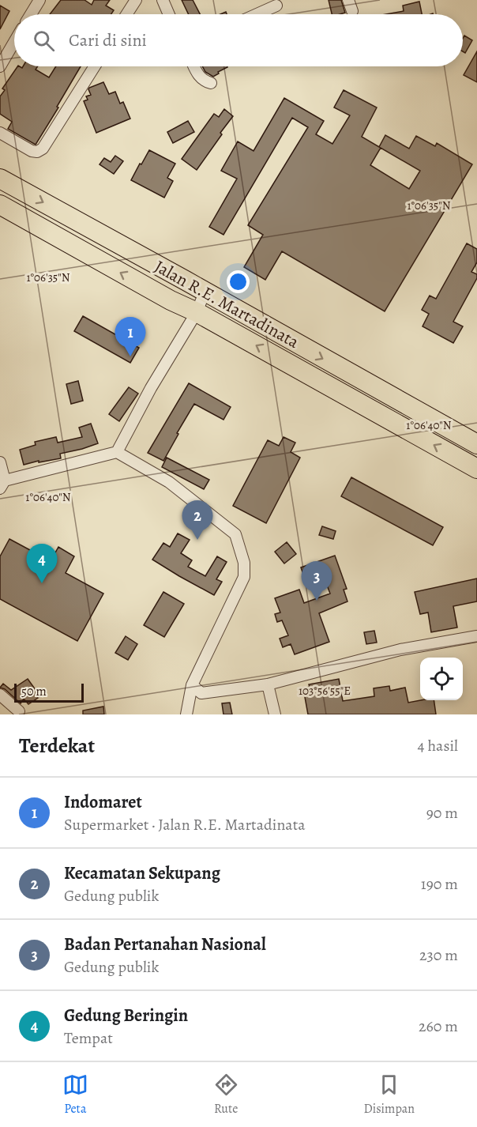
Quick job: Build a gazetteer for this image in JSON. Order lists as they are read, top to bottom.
{
  "streets": {
    "highway": ["Jalan R.E. Martadinata"]
  },
  "scale_bar": "50 m",
  "page": {
    "search": "Cari di sini",
    "pins": [
      "1",
      "2",
      "4",
      "3"
    ],
    "scale": "50 m",
    "heading": ["Terdekat", "4 hasil"],
    "list": [
      {
        "mark": "1",
        "name": "Indomaret",
        "note": "Supermarket · Jalan R.E. Martadinata",
        "value": "90 m"
      },
      {
        "mark": "2",
        "name": "Kecamatan Sekupang",
        "note": "Gedung publik",
        "value": "190 m"
      },
      {
        "mark": "3",
        "name": "Badan Pertanahan Nasional",
        "note": "Gedung publik",
        "value": "230 m"
      },
      {
        "mark": "4",
        "name": "Gedung Beringin",
        "note": "Tempat",
        "value": "260 m"
      }
    ],
    "nav": ["Peta", "Rute", "Disimpan"]
  },
  "coordinates": ["1°06'35\"N", "1°06'40\"N", "103°56'55\"E"]
}
